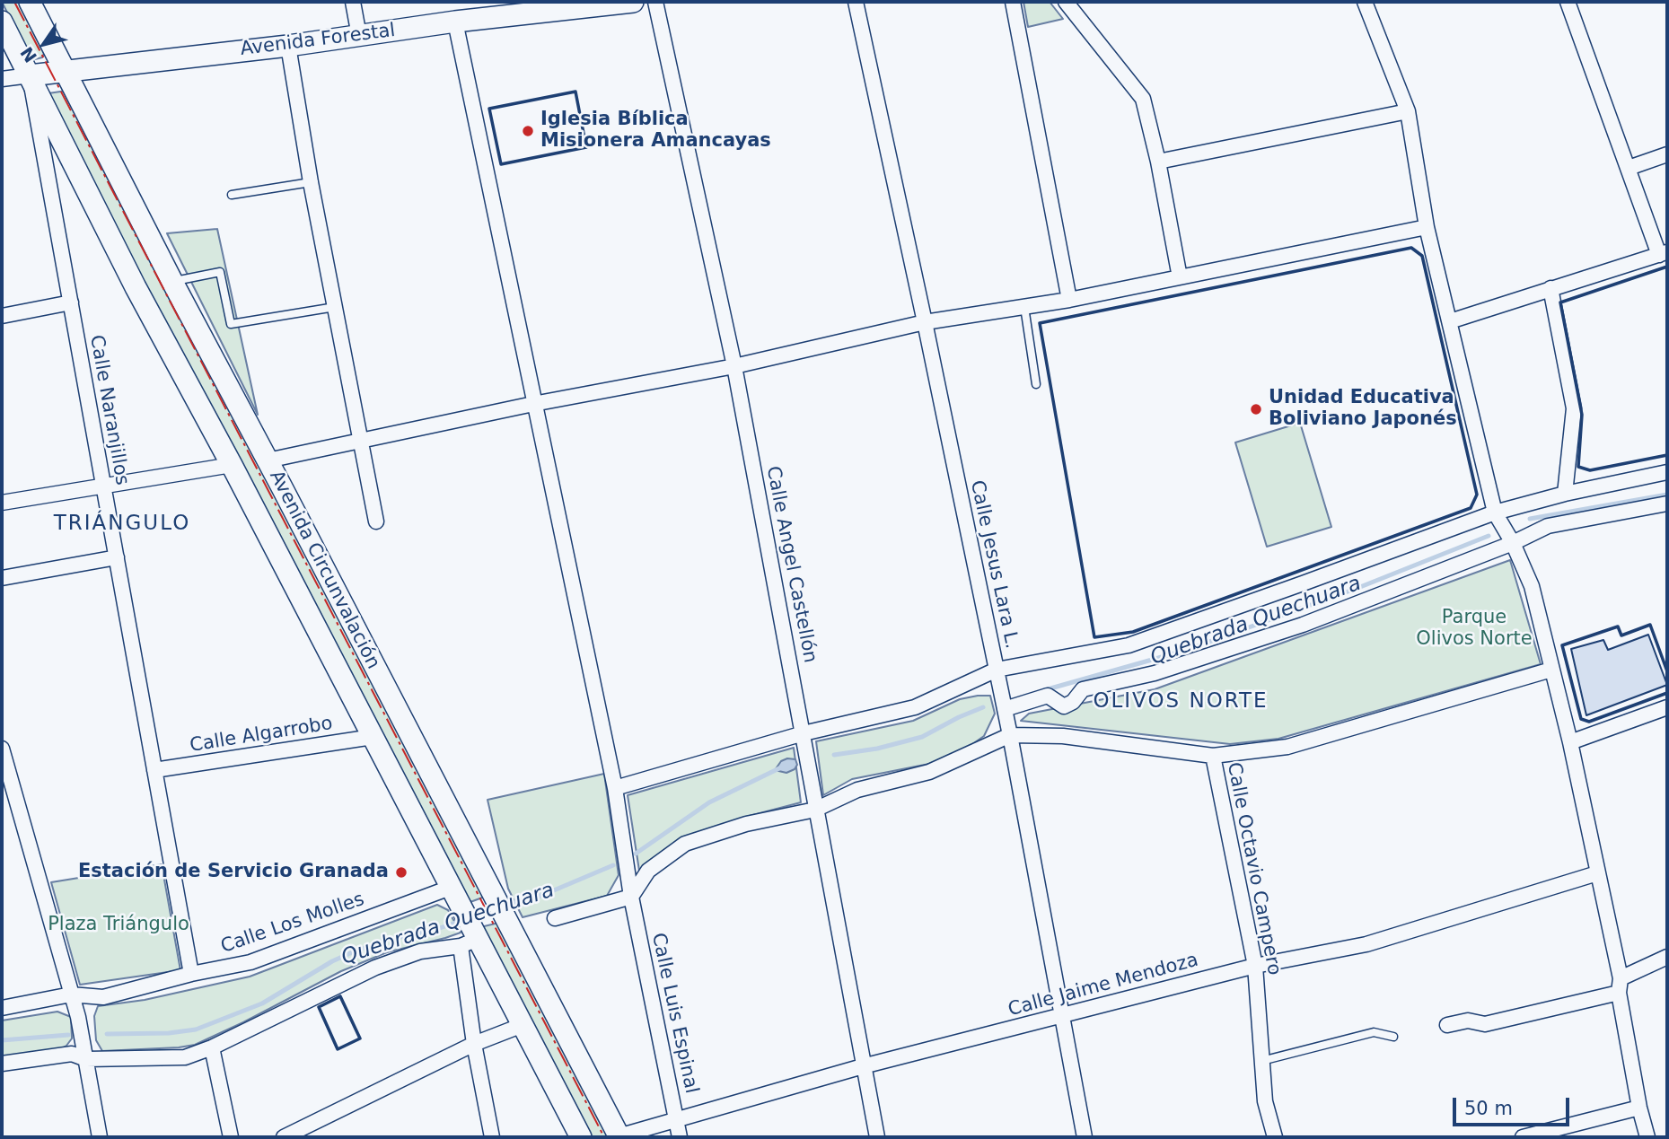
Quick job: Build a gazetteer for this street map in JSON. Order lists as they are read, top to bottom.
{
  "streets": {
    "main road": ["Avenida Forestal", "Avenida Circunvalación"],
    "street": [
      "Calle Naranjillos",
      "Calle Angel Castellón",
      "Calle Jesus Lara L.",
      "Calle Algarrobo",
      "Calle Octavio Campero",
      "Calle Los Molles",
      "Calle Jaime Mendoza",
      "Calle Luis Espinal"
    ]
  },
  "crossings": [
    ["Avenida Forestal", "Calle Naranjillos"],
    ["Avenida Forestal", "Avenida Circunvalación"],
    ["Avenida Forestal", "Calle Luis Espinal"],
    ["Calle Naranjillos", "Avenida Circunvalación"],
    ["Calle Naranjillos", "Calle Algarrobo"],
    ["Calle Naranjillos", "Calle Los Molles"],
    ["Calle Angel Castellón", "Calle Jaime Mendoza"],
    ["Calle Jesus Lara L.", "Calle Jaime Mendoza"],
    ["Avenida Circunvalación", "Calle Algarrobo"],
    ["Avenida Circunvalación", "Calle Los Molles"],
    ["Avenida Circunvalación", "Calle Jaime Mendoza"],
    ["Calle Octavio Campero", "Calle Jaime Mendoza"],
    ["Calle Jaime Mendoza", "Calle Luis Espinal"]
  ],
  "districts": ["TRIÁNGULO", "OLIVOS NORTE"],
  "water": ["Quebrada Quechuara"],
  "parks": ["Parque Olivos Norte", "Plaza Triángulo"],
  "places": ["Iglesia Bíblica Misionera Amancayas", "Unidad Educativa Boliviano Japonés", "Estación de Servicio Granada"],
  "scale_bar": "50 m",
  "north": "bottom left"
}
